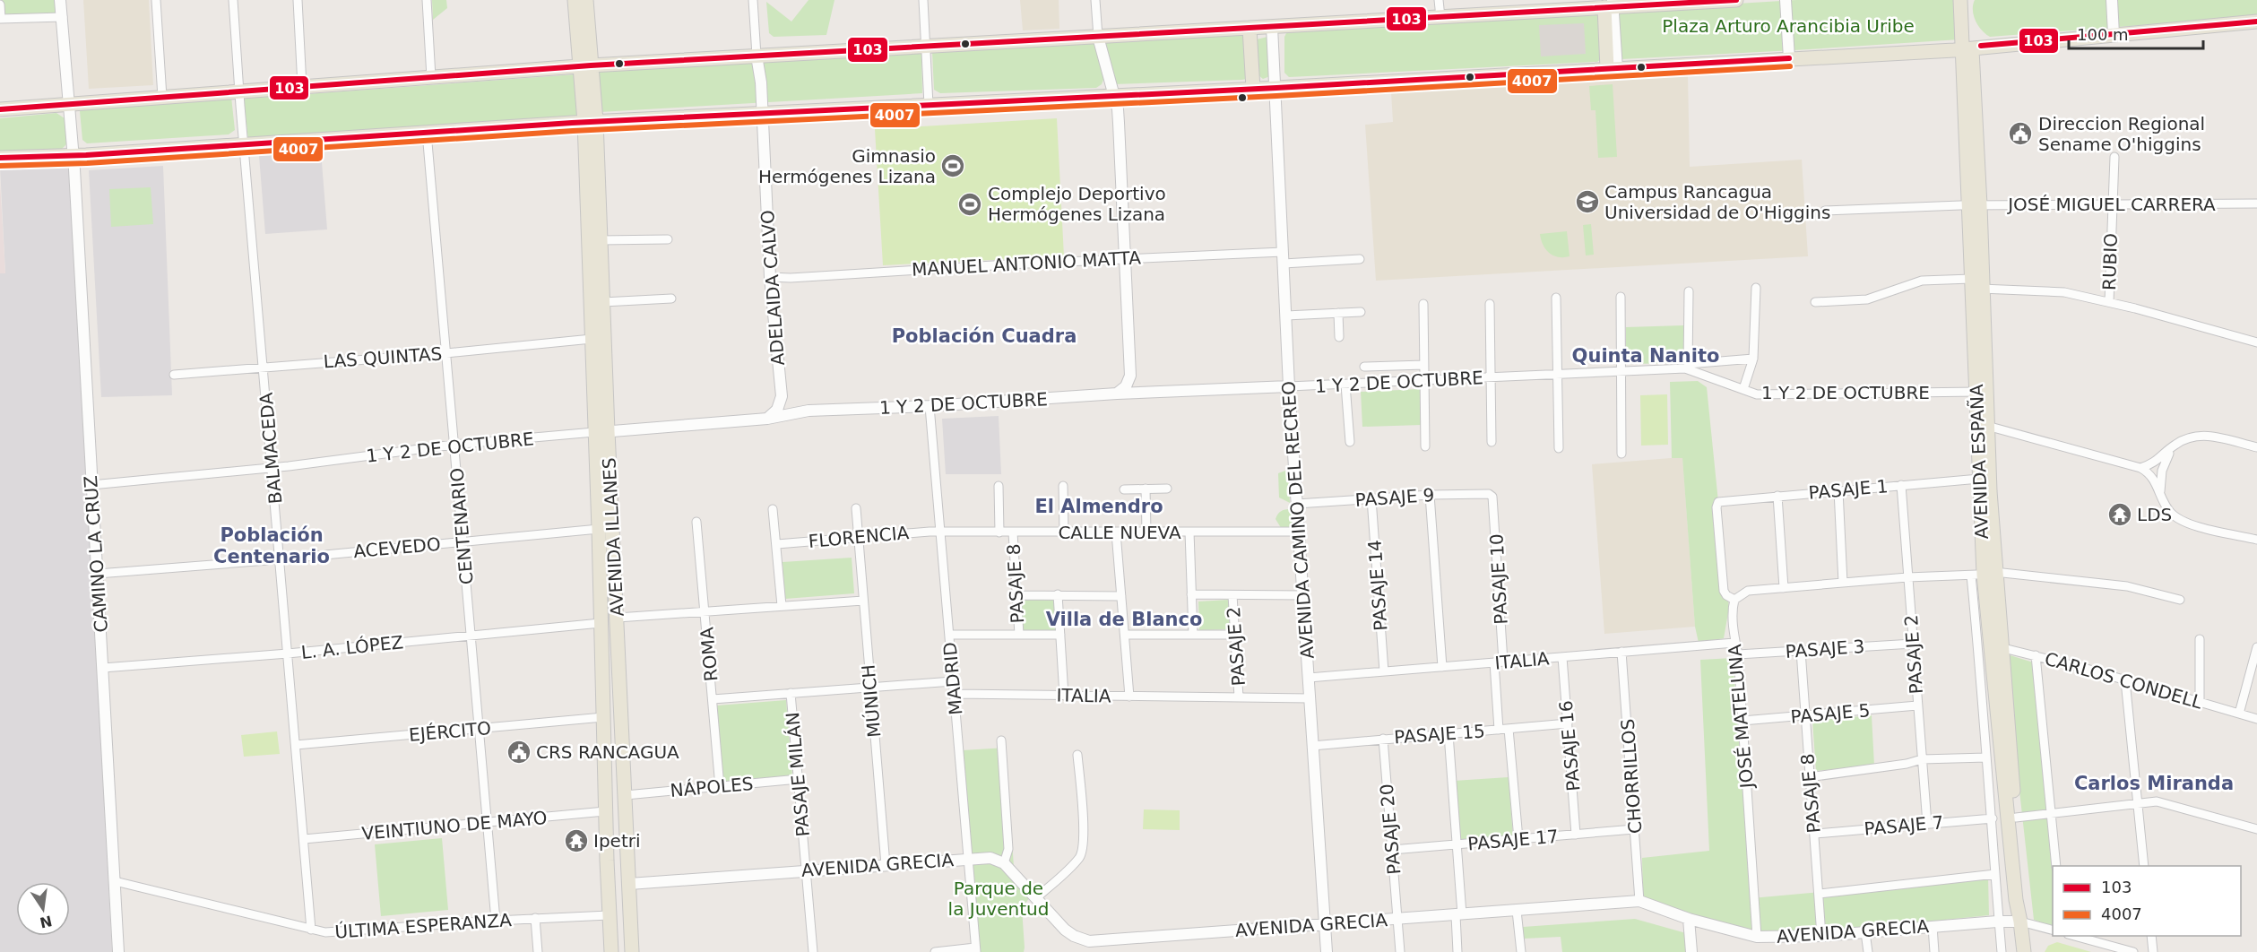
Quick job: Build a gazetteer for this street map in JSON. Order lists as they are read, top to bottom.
{
  "streets": {
    "main road": ["AVENIDA ESPAÑA", "AVENIDA ILLANES"],
    "street": [
      "JOSÉ MIGUEL CARRERA",
      "RUBIO",
      "MANUEL ANTONIO MATTA",
      "ADELAIDA CALVO",
      "LAS QUINTAS",
      "1 Y 2 DE OCTUBRE",
      "BALMACEDA",
      "PASAJE 1",
      "PASAJE 9",
      "AVENIDA CAMINO DEL RECREO",
      "CENTENARIO",
      "CALLE NUEVA",
      "FLORENCIA",
      "ACEVEDO",
      "CAMINO LA CRUZ",
      "PASAJE 10",
      "PASAJE 8",
      "PASAJE 14",
      "PASAJE 2",
      "L. A. LÓPEZ",
      "PASAJE 3",
      "ROMA",
      "ITALIA",
      "MADRID",
      "CARLOS CONDELL",
      "MÚNICH",
      "PASAJE 5",
      "JOSÉ MATELUNA",
      "EJÉRCITO",
      "PASAJE 15",
      "PASAJE 16",
      "PASAJE MILÁN",
      "CHORRILLOS",
      "NÁPOLES",
      "VEINTIUNO DE MAYO",
      "PASAJE 7",
      "PASAJE 20",
      "PASAJE 17",
      "AVENIDA GRECIA",
      "ÚLTIMA ESPERANZA"
    ]
  },
  "crossings": [
    ["JOSÉ MIGUEL CARRERA", "RUBIO"],
    ["JOSÉ MIGUEL CARRERA", "AVENIDA ESPAÑA"],
    ["MANUEL ANTONIO MATTA", "ADELAIDA CALVO"],
    ["MANUEL ANTONIO MATTA", "AVENIDA CAMINO DEL RECREO"],
    ["ADELAIDA CALVO", "1 Y 2 DE OCTUBRE"],
    ["LAS QUINTAS", "BALMACEDA"],
    ["LAS QUINTAS", "CENTENARIO"],
    ["LAS QUINTAS", "AVENIDA ILLANES"],
    ["1 Y 2 DE OCTUBRE", "BALMACEDA"],
    ["1 Y 2 DE OCTUBRE", "AVENIDA ESPAÑA"],
    ["1 Y 2 DE OCTUBRE", "AVENIDA CAMINO DEL RECREO"],
    ["1 Y 2 DE OCTUBRE", "CENTENARIO"],
    ["1 Y 2 DE OCTUBRE", "AVENIDA ILLANES"],
    ["1 Y 2 DE OCTUBRE", "CAMINO LA CRUZ"],
    ["1 Y 2 DE OCTUBRE", "MADRID"],
    ["BALMACEDA", "ACEVEDO"],
    ["BALMACEDA", "L. A. LÓPEZ"],
    ["BALMACEDA", "EJÉRCITO"],
    ["BALMACEDA", "VEINTIUNO DE MAYO"],
    ["BALMACEDA", "ÚLTIMA ESPERANZA"],
    ["AVENIDA ESPAÑA", "PASAJE 1"],
    ["AVENIDA ESPAÑA", "CARLOS CONDELL"],
    ["AVENIDA ESPAÑA", "PASAJE 7"],
    ["AVENIDA ESPAÑA", "AVENIDA GRECIA"],
    ["PASAJE 1", "PASAJE 2"],
    ["PASAJE 1", "JOSÉ MATELUNA"],
    ["PASAJE 9", "AVENIDA CAMINO DEL RECREO"],
    ["PASAJE 9", "PASAJE 10"],
    ["PASAJE 9", "PASAJE 14"],
    ["AVENIDA CAMINO DEL RECREO", "CALLE NUEVA"],
    ["AVENIDA CAMINO DEL RECREO", "ITALIA"],
    ["AVENIDA CAMINO DEL RECREO", "PASAJE 15"],
    ["AVENIDA CAMINO DEL RECREO", "AVENIDA GRECIA"],
    ["CENTENARIO", "ACEVEDO"],
    ["CENTENARIO", "L. A. LÓPEZ"],
    ["CENTENARIO", "EJÉRCITO"],
    ["CENTENARIO", "VEINTIUNO DE MAYO"],
    ["CENTENARIO", "ÚLTIMA ESPERANZA"],
    ["CALLE NUEVA", "FLORENCIA"],
    ["CALLE NUEVA", "PASAJE 8"],
    ["CALLE NUEVA", "MADRID"],
    ["AVENIDA ILLANES", "ACEVEDO"],
    ["AVENIDA ILLANES", "L. A. LÓPEZ"],
    ["AVENIDA ILLANES", "EJÉRCITO"],
    ["AVENIDA ILLANES", "NÁPOLES"],
    ["AVENIDA ILLANES", "VEINTIUNO DE MAYO"],
    ["AVENIDA ILLANES", "AVENIDA GRECIA"],
    ["AVENIDA ILLANES", "ÚLTIMA ESPERANZA"],
    ["FLORENCIA", "MADRID"],
    ["FLORENCIA", "MÚNICH"],
    ["ACEVEDO", "CAMINO LA CRUZ"],
    ["CAMINO LA CRUZ", "L. A. LÓPEZ"],
    ["CAMINO LA CRUZ", "ÚLTIMA ESPERANZA"],
    ["PASAJE 10", "ITALIA"],
    ["PASAJE 8", "PASAJE 3"],
    ["PASAJE 8", "PASAJE 5"],
    ["PASAJE 8", "PASAJE 7"],
    ["PASAJE 8", "AVENIDA GRECIA"],
    ["PASAJE 14", "ITALIA"],
    ["PASAJE 2", "PASAJE 3"],
    ["PASAJE 2", "ITALIA"],
    ["PASAJE 2", "PASAJE 5"],
    ["PASAJE 2", "PASAJE 7"],
    ["PASAJE 3", "JOSÉ MATELUNA"],
    ["ROMA", "NÁPOLES"],
    ["ITALIA", "MADRID"],
    ["ITALIA", "JOSÉ MATELUNA"],
    ["ITALIA", "PASAJE 16"],
    ["ITALIA", "CHORRILLOS"],
    ["MADRID", "AVENIDA GRECIA"],
    ["MÚNICH", "AVENIDA GRECIA"],
    ["PASAJE 5", "JOSÉ MATELUNA"],
    ["JOSÉ MATELUNA", "AVENIDA GRECIA"],
    ["PASAJE 15", "PASAJE 16"],
    ["PASAJE 15", "PASAJE 20"],
    ["PASAJE 16", "PASAJE 17"],
    ["PASAJE MILÁN", "NÁPOLES"],
    ["PASAJE MILÁN", "AVENIDA GRECIA"],
    ["CHORRILLOS", "PASAJE 17"],
    ["CHORRILLOS", "AVENIDA GRECIA"],
    ["PASAJE 20", "PASAJE 17"],
    ["PASAJE 20", "AVENIDA GRECIA"]
  ],
  "districts": [
    "Población Cuadra",
    "Quinta Nanito",
    "El Almendro",
    "Población Centenario",
    "Villa de Blanco",
    "Carlos Miranda"
  ],
  "parks": ["Plaza Arturo Arancibia Uribe", "Parque de la Juventud"],
  "places": {
    "public building": ["Direccion Regional Sename O'higgins", "CRS RANCAGUA"],
    "sports": ["Gimnasio Hermógenes Lizana", "Complejo Deportivo Hermógenes Lizana"],
    "school or university": ["Campus Rancagua Universidad de O'Higgins"],
    "temple": ["LDS", "Ipetri"]
  },
  "lines": ["transit line 103", "transit line 4007"],
  "legend": ["103", "4007"],
  "scale_bar": "100 m",
  "north": "bottom"
}
